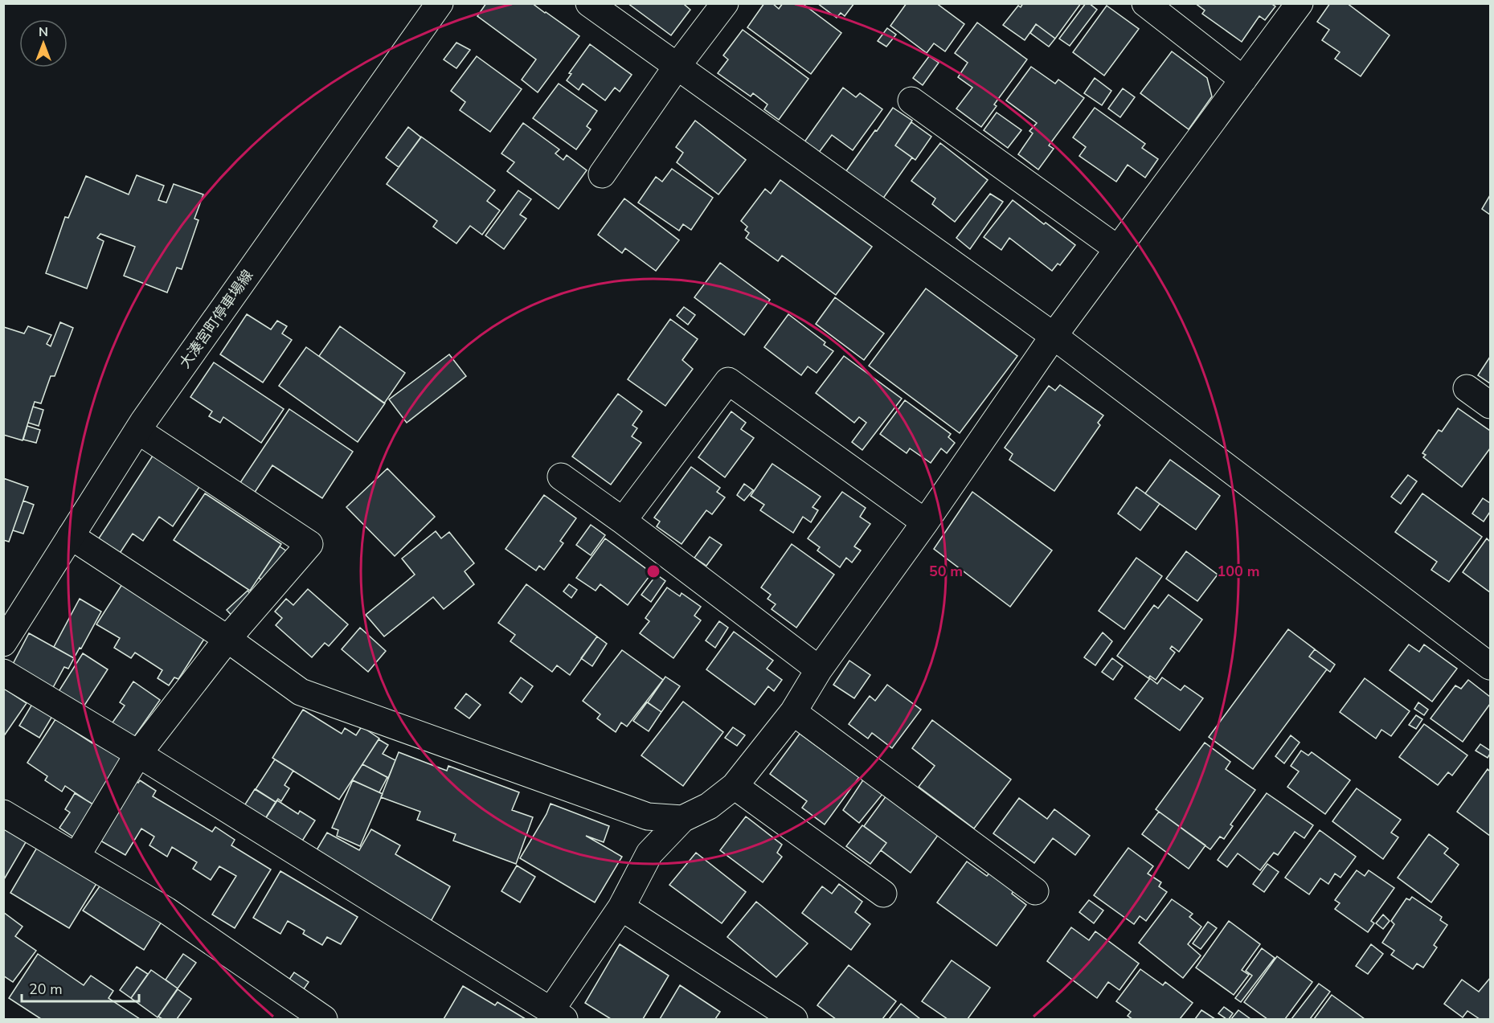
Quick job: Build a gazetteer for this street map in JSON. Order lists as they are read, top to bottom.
{
  "streets": {
    "street": ["大湊宮町停車場線"]
  },
  "scale_bar": "20 m",
  "north": "top",
  "rings": ["50 m", "100 m"]
}
